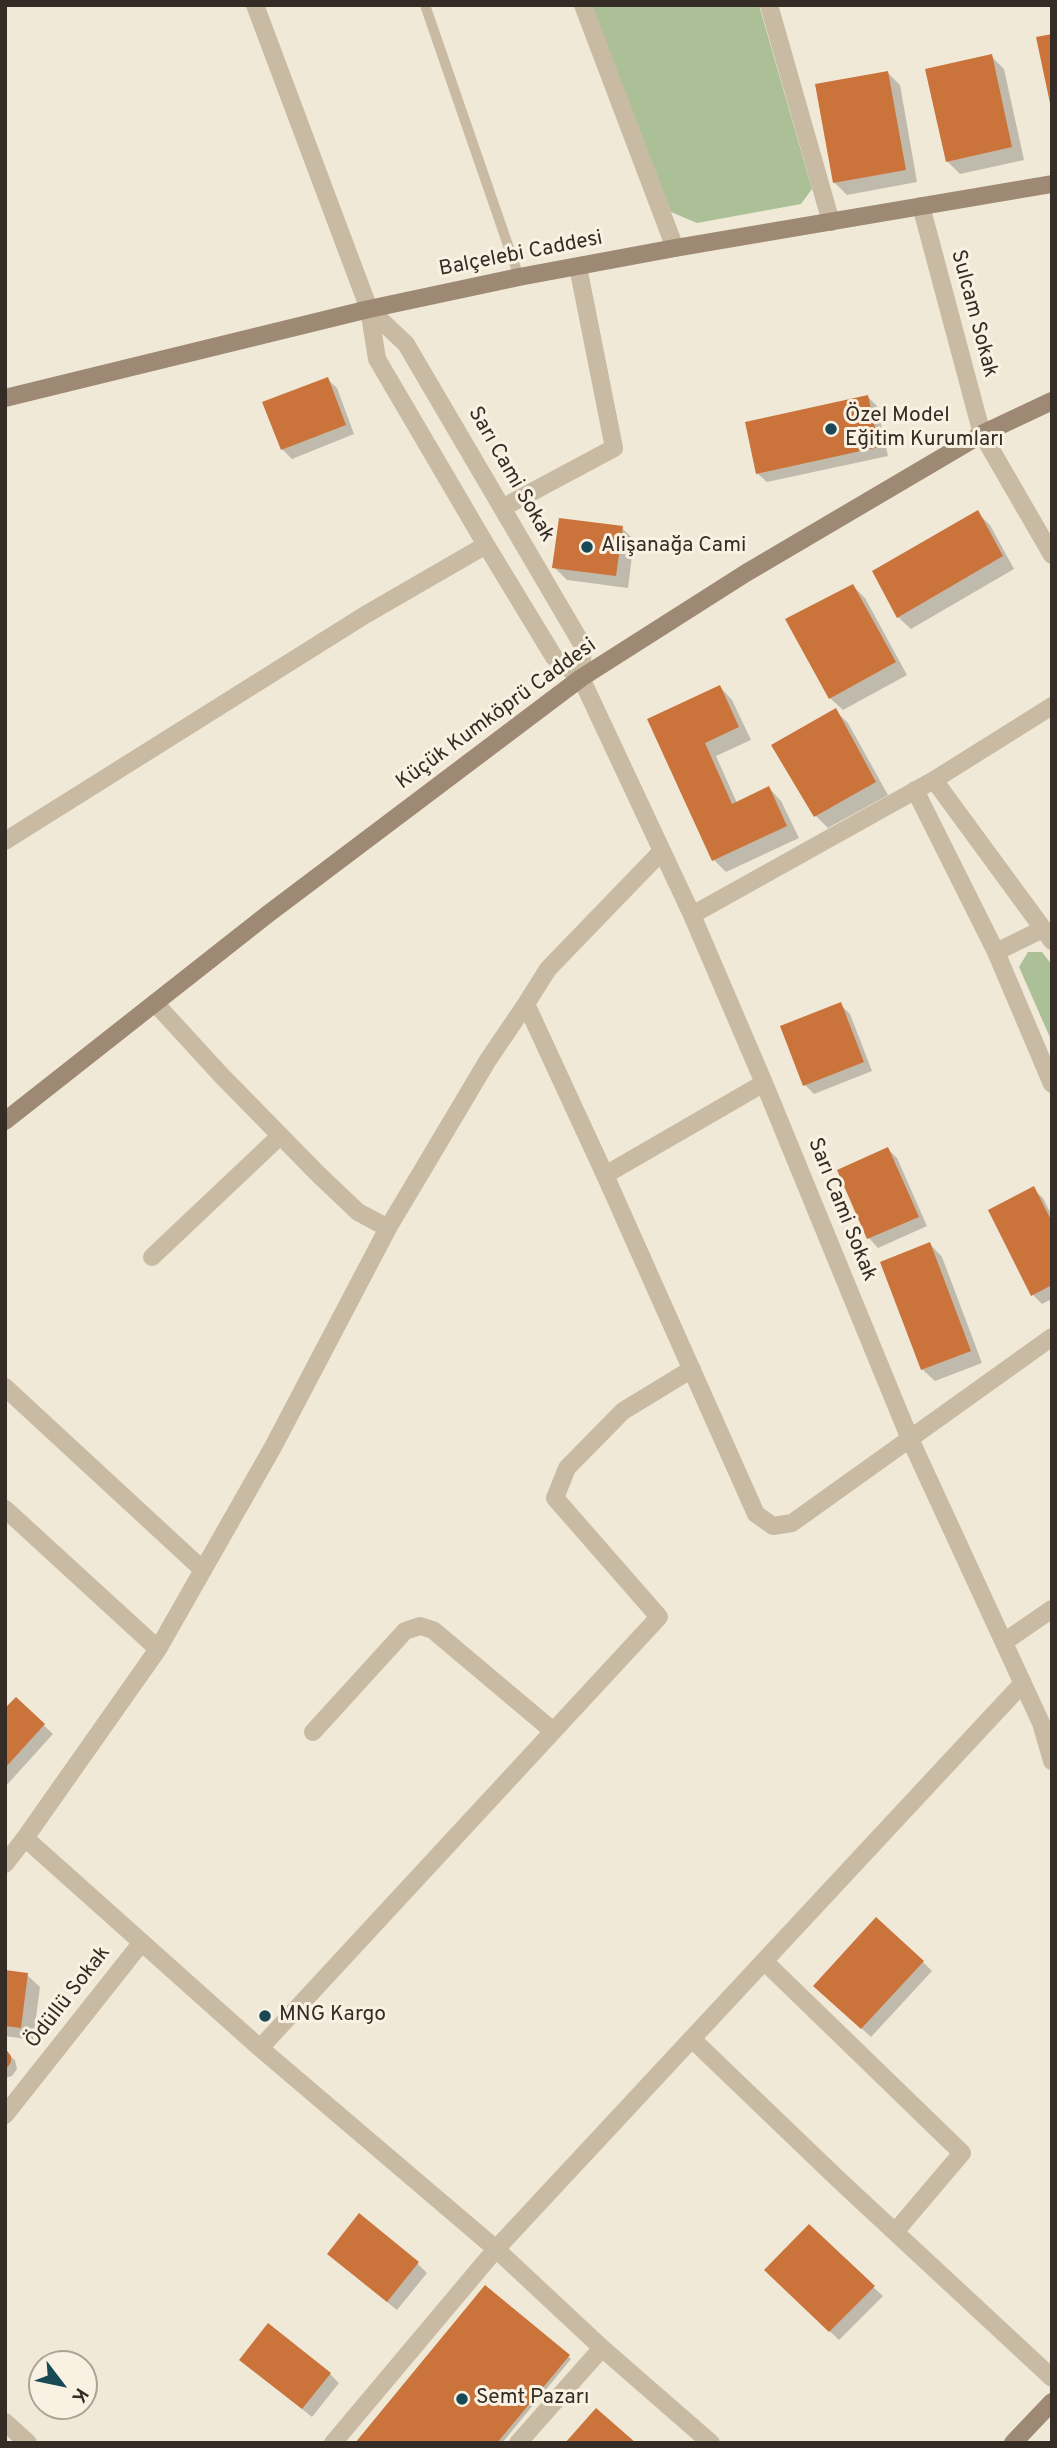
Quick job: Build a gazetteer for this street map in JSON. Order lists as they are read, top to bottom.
{
  "streets": {
    "street": [
      "Balçelebi Caddesi",
      "Sulcam Sokak",
      "Sarı Cami Sokak",
      "Küçük Kumköprü Caddesi",
      "Ödüllü Sokak"
    ]
  },
  "crossings": [
    ["Balçelebi Caddesi", "Sulcam Sokak"],
    ["Balçelebi Caddesi", "Sarı Cami Sokak"],
    ["Sulcam Sokak", "Küçük Kumköprü Caddesi"],
    ["Sarı Cami Sokak", "Küçük Kumköprü Caddesi"]
  ],
  "places": [
    "Özel Model Eğitim Kurumları",
    "Alişanağa Cami",
    "MNG Kargo",
    "Semt Pazarı"
  ],
  "north": "bottom right"
}
